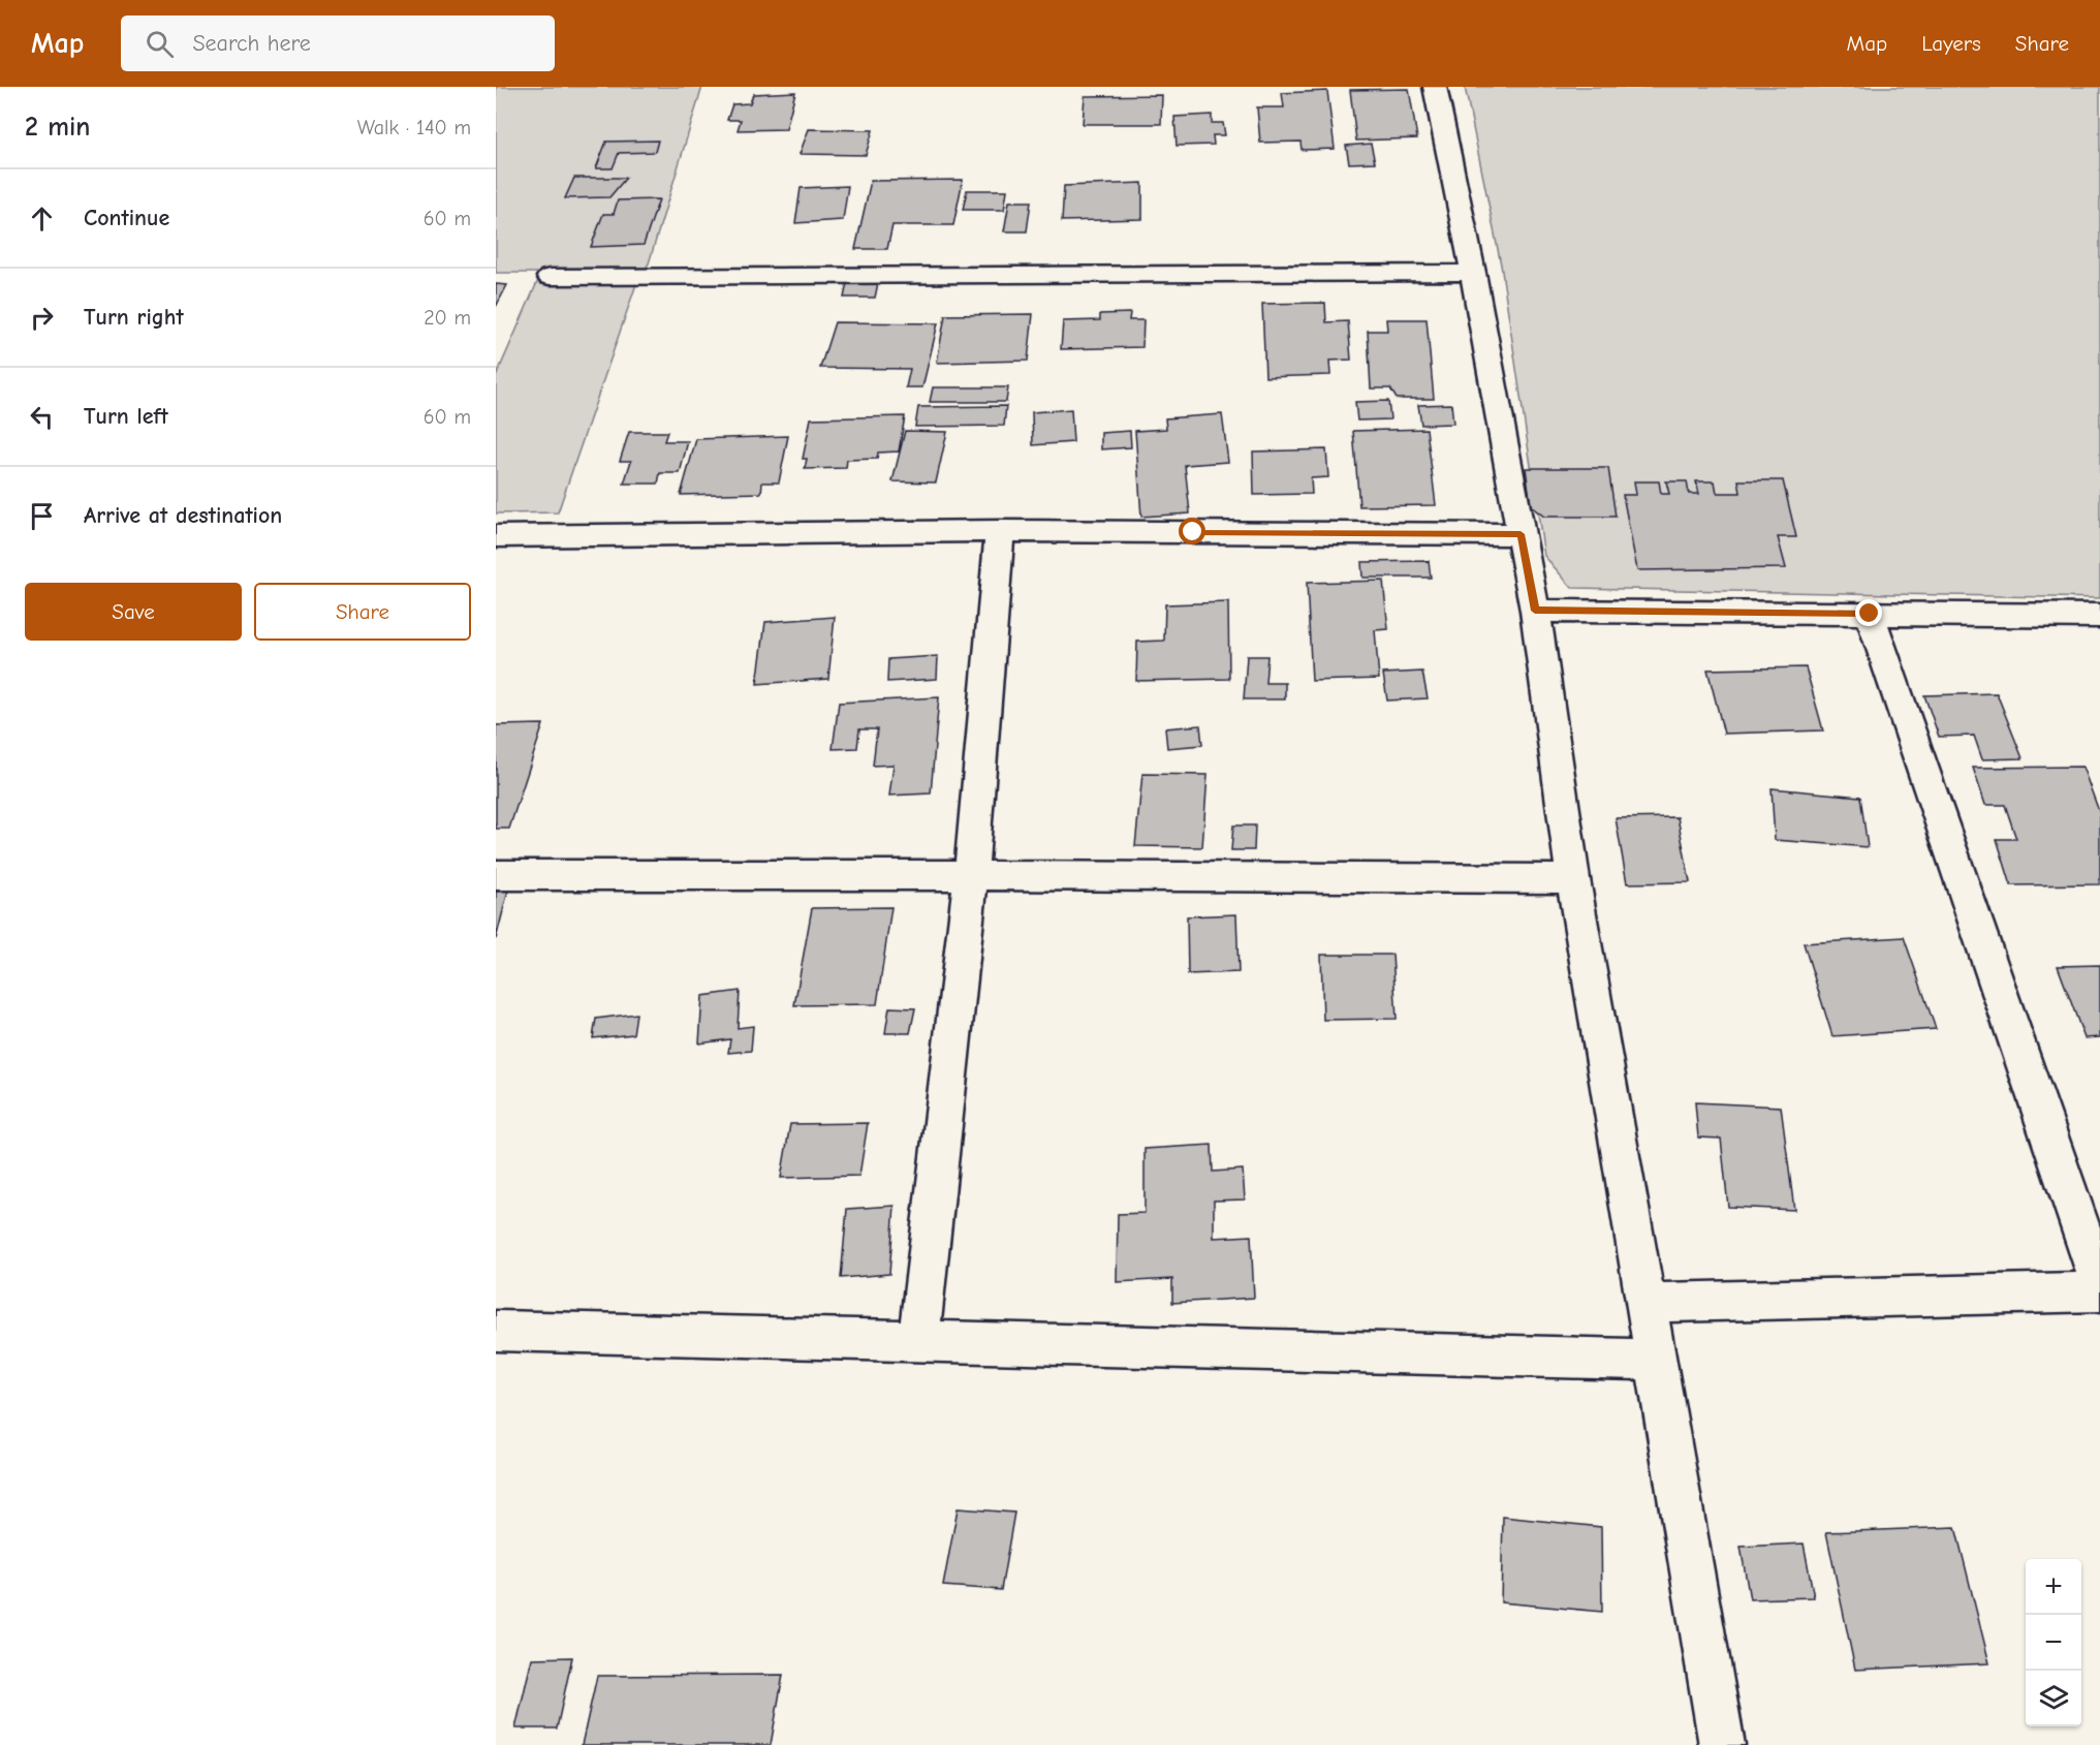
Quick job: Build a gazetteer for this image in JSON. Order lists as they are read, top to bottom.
{
  "page": {
    "header": "Map",
    "search": "Search here",
    "nav": ["Map", "Layers", "Share"],
    "heading": ["2 min", "Walk · 140 m"],
    "list": [
      ["Continue", "60 m"],
      ["Turn right", "20 m"],
      ["Turn left", "60 m"],
      "Arrive at destination"
    ],
    "buttons": ["Save", "Share"],
    "map_buttons": ["+", "−"]
  }
}
